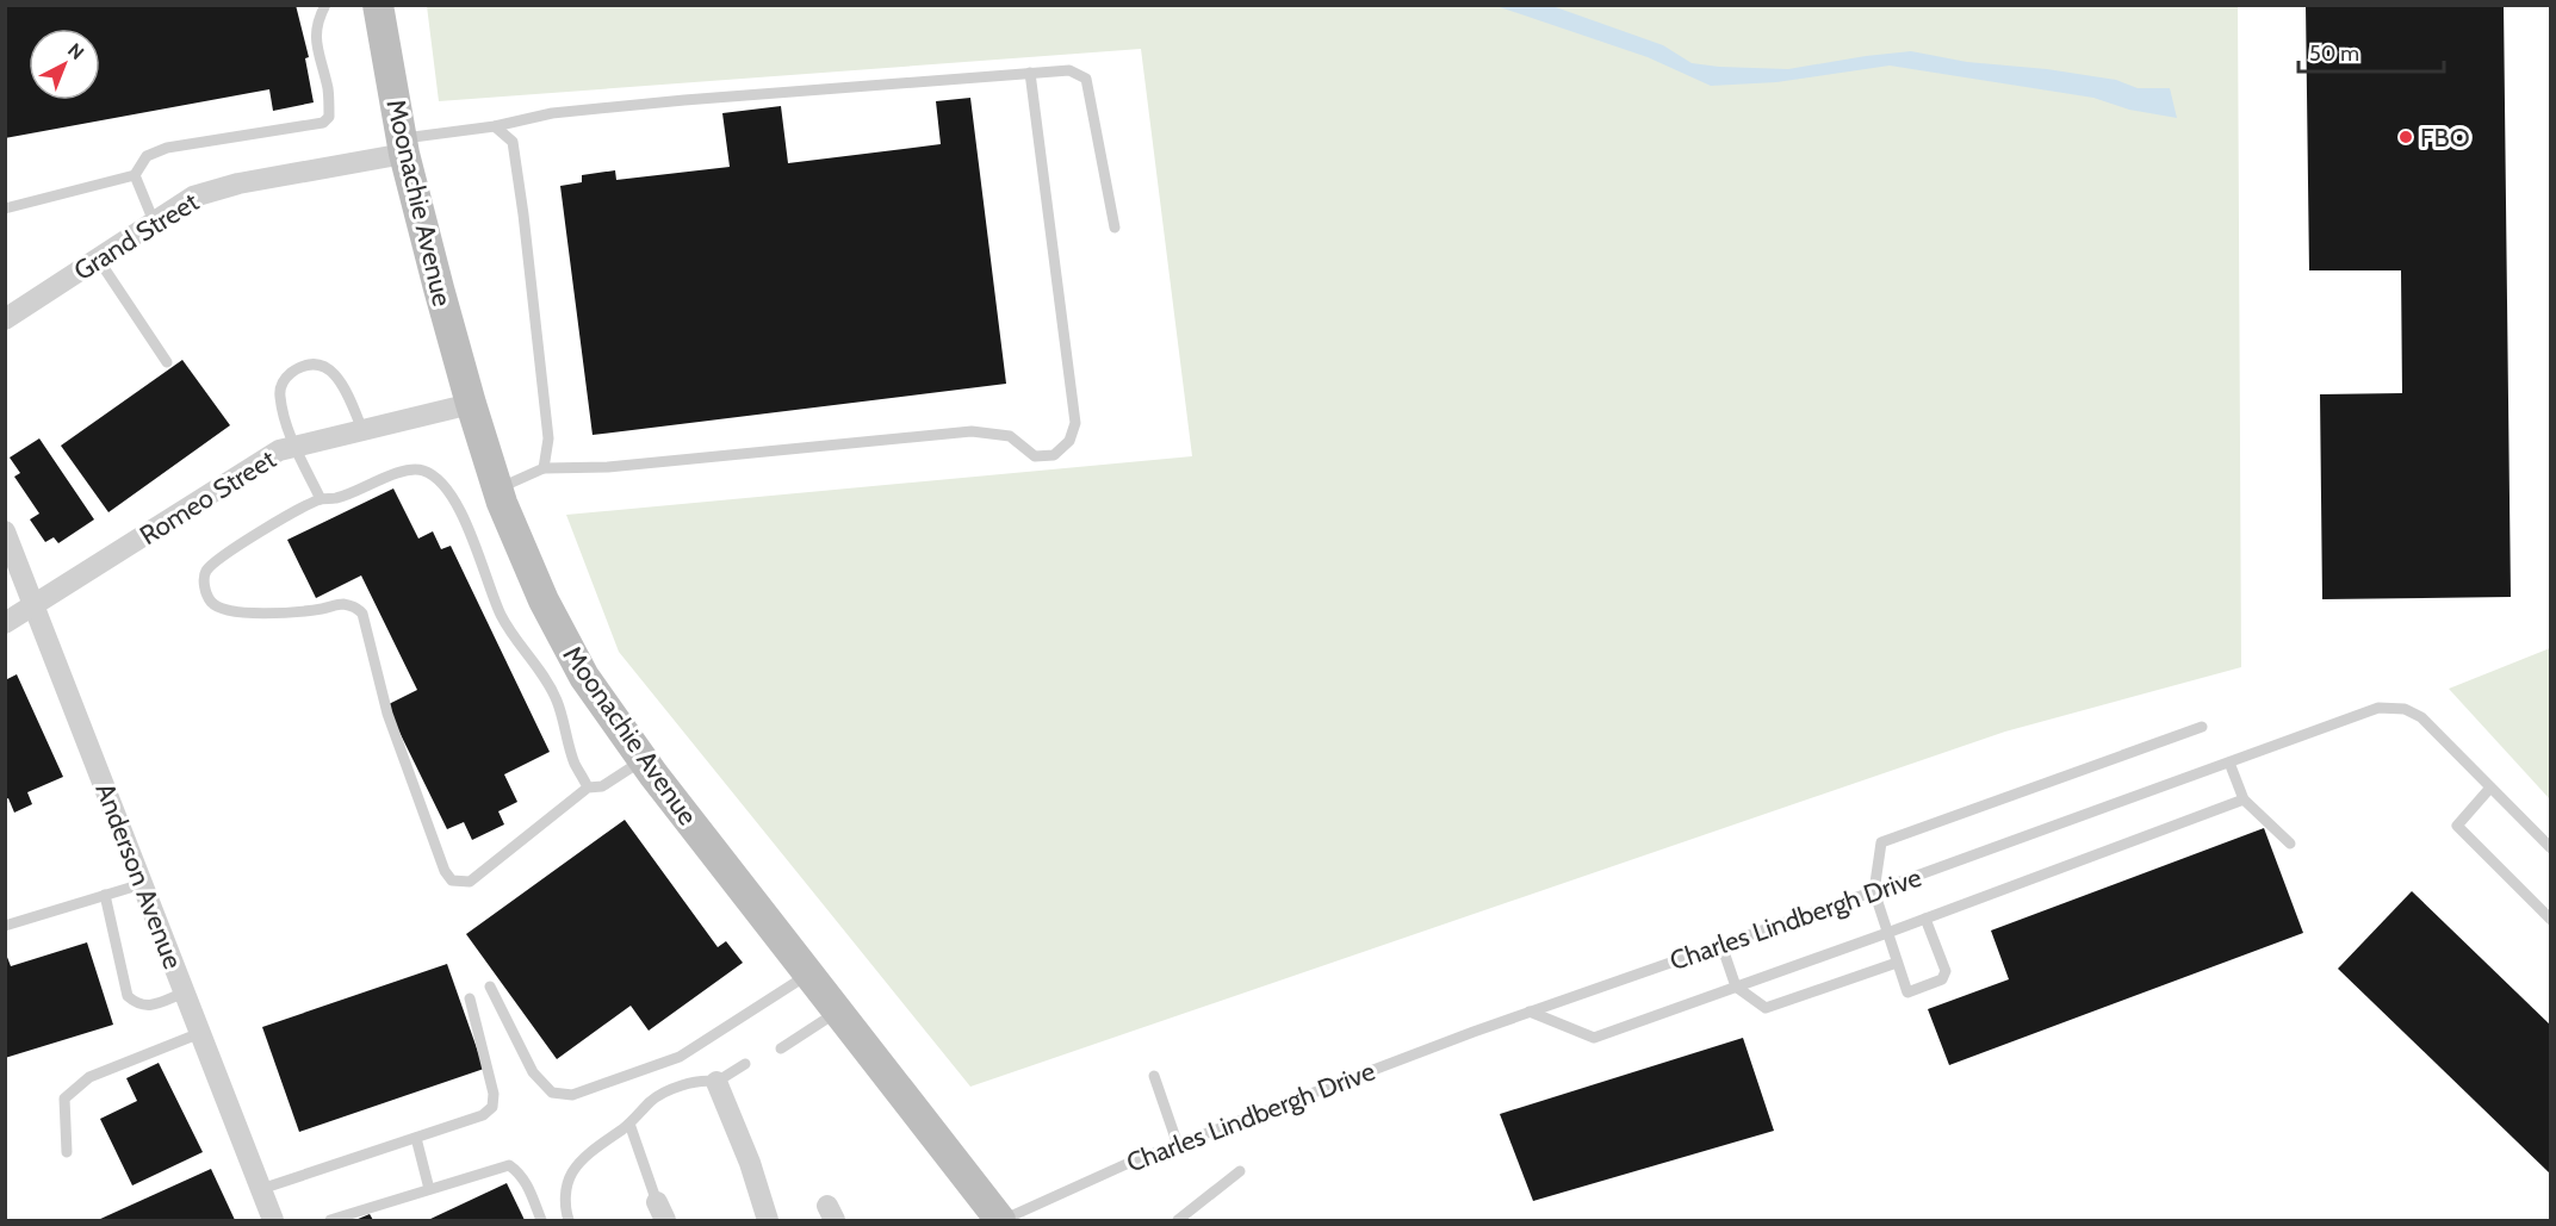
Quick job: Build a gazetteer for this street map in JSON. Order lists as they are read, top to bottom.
{
  "streets": {
    "main road": ["Moonachie Avenue"],
    "street": ["Grand Street", "Romeo Street", "Anderson Avenue"],
    "lane": ["Charles Lindbergh Drive"]
  },
  "crossings": [
    ["Moonachie Avenue", "Grand Street"],
    ["Moonachie Avenue", "Romeo Street"],
    ["Moonachie Avenue", "Charles Lindbergh Drive"],
    ["Romeo Street", "Anderson Avenue"]
  ],
  "places": ["FBO"],
  "scale_bar": "50 m",
  "north": "top right"
}
